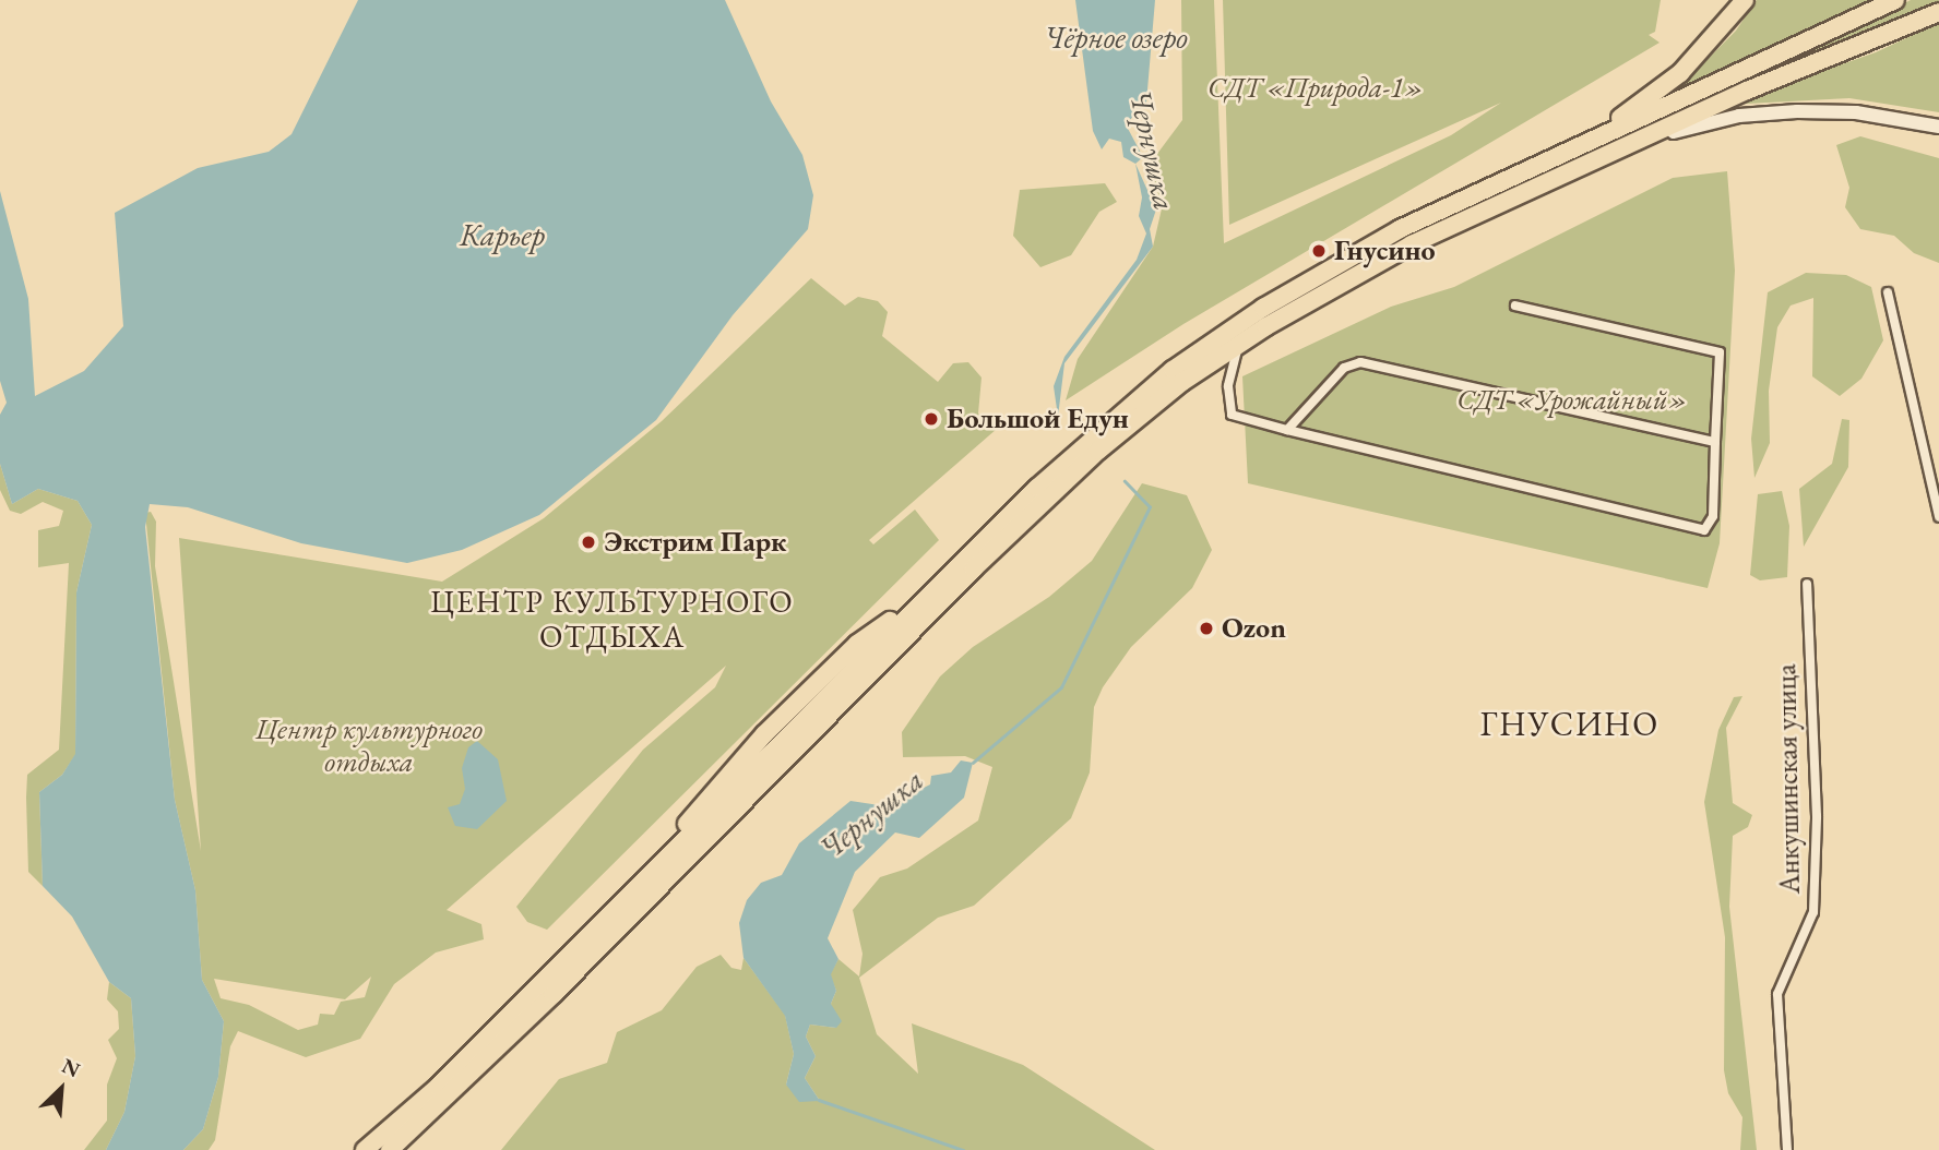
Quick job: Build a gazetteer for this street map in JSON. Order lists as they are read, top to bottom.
{
  "streets": {
    "street": ["Анкушинская улица"]
  },
  "districts": ["ЦЕНТР КУЛЬТУРНОГО ОТДЫХА", "ГНУСИНО"],
  "water": ["Чёрное озеро", "Чернушка", "Карьер"],
  "parks": ["СДТ «Природа-1»", "СДТ «Урожайный»", "Центр культурного отдыха"],
  "places": [
    "Гнусино",
    "Большой Едун",
    "Экстрим Парк",
    "Ozon"
  ],
  "north": "top right"
}
